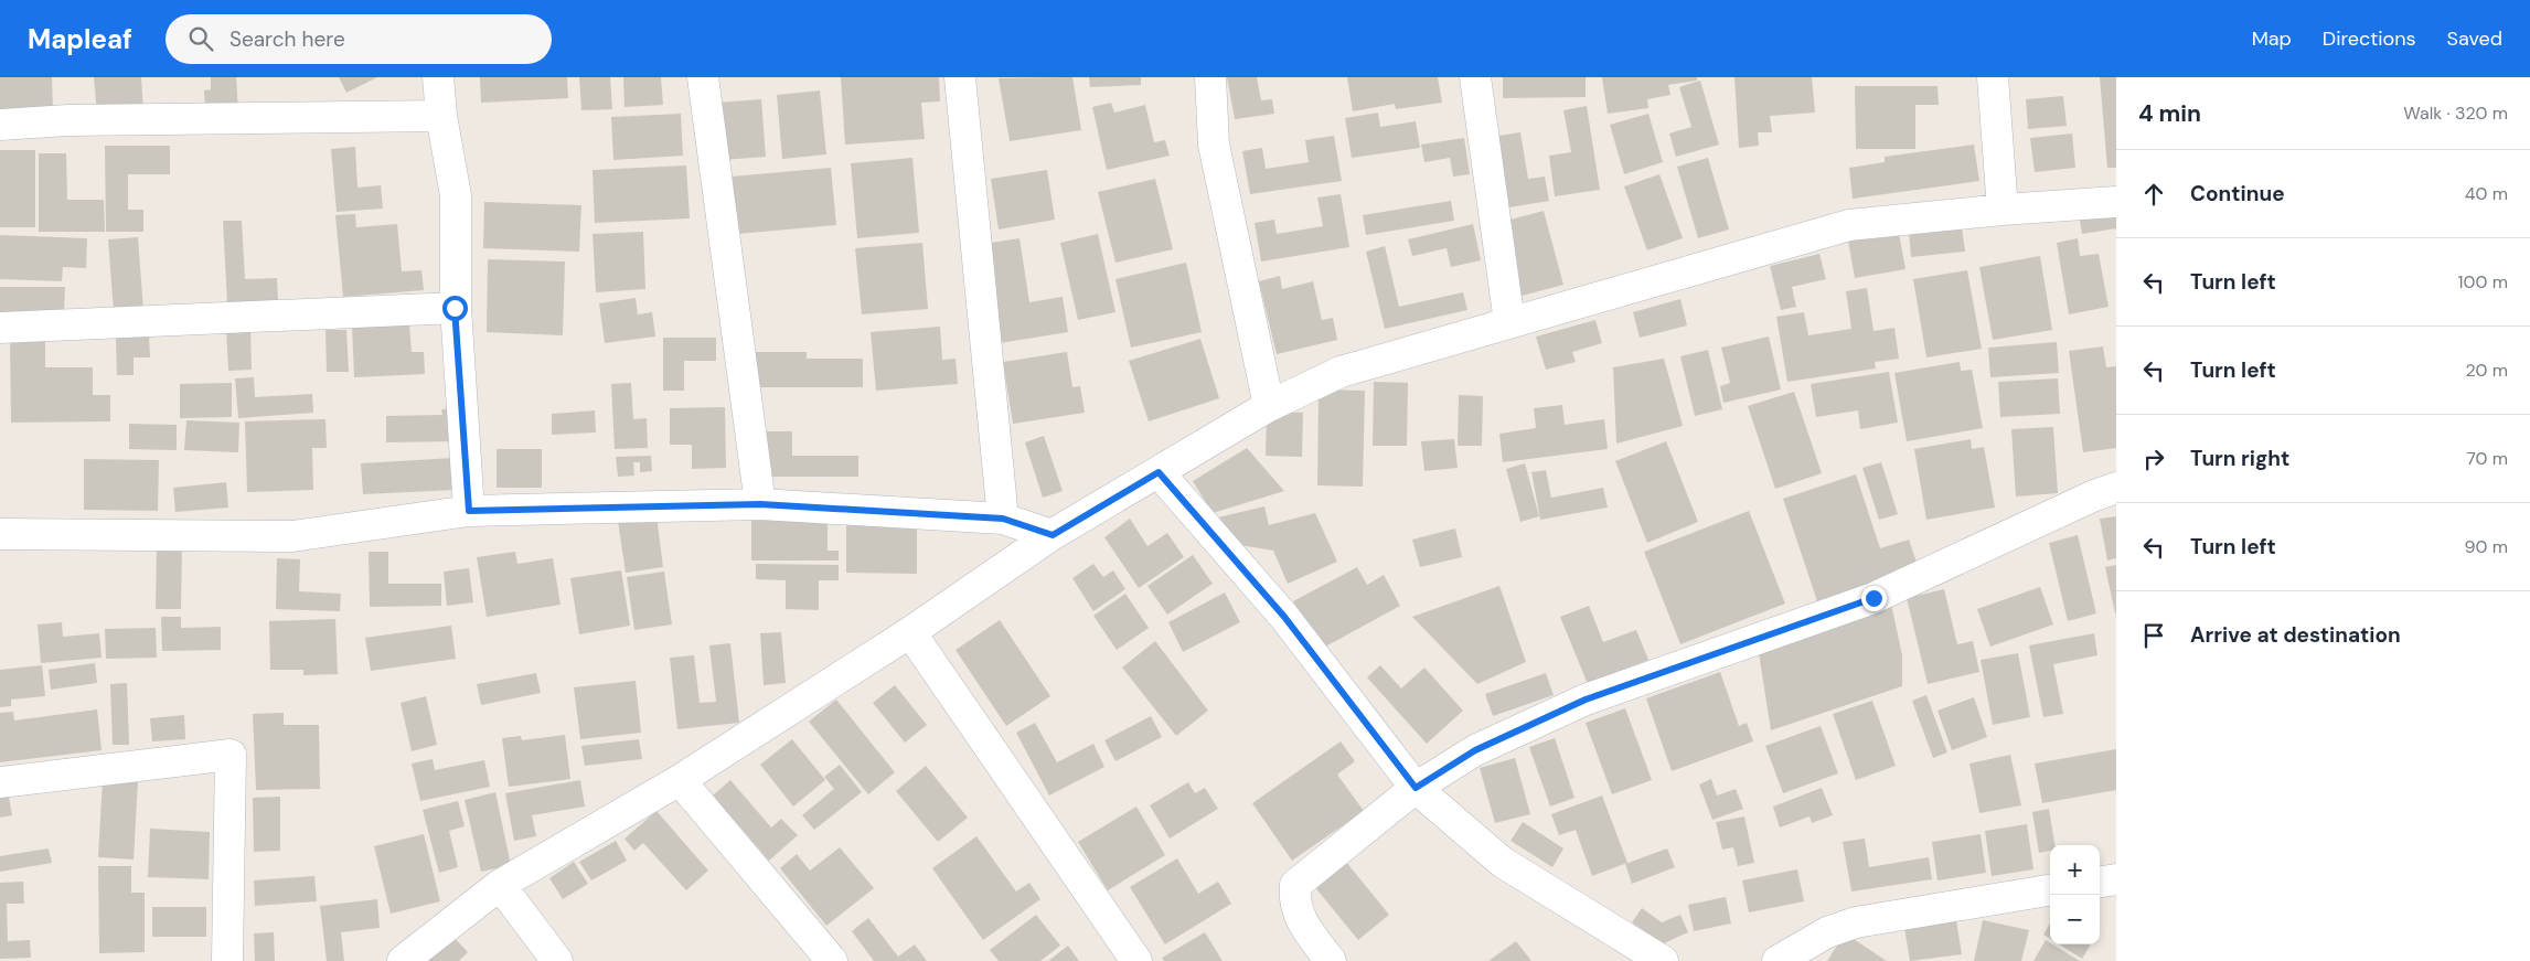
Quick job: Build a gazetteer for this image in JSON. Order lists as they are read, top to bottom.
{
  "page": {
    "header": "Mapleaf",
    "search": "Search here",
    "nav": ["Map", "Directions", "Saved"],
    "heading": ["4 min", "Walk · 320 m"],
    "list": [
      ["Continue", "40 m"],
      ["Turn left", "100 m"],
      ["Turn left", "20 m"],
      ["Turn right", "70 m"],
      ["Turn left", "90 m"],
      "Arrive at destination"
    ],
    "map_buttons": ["+", "−"]
  }
}
